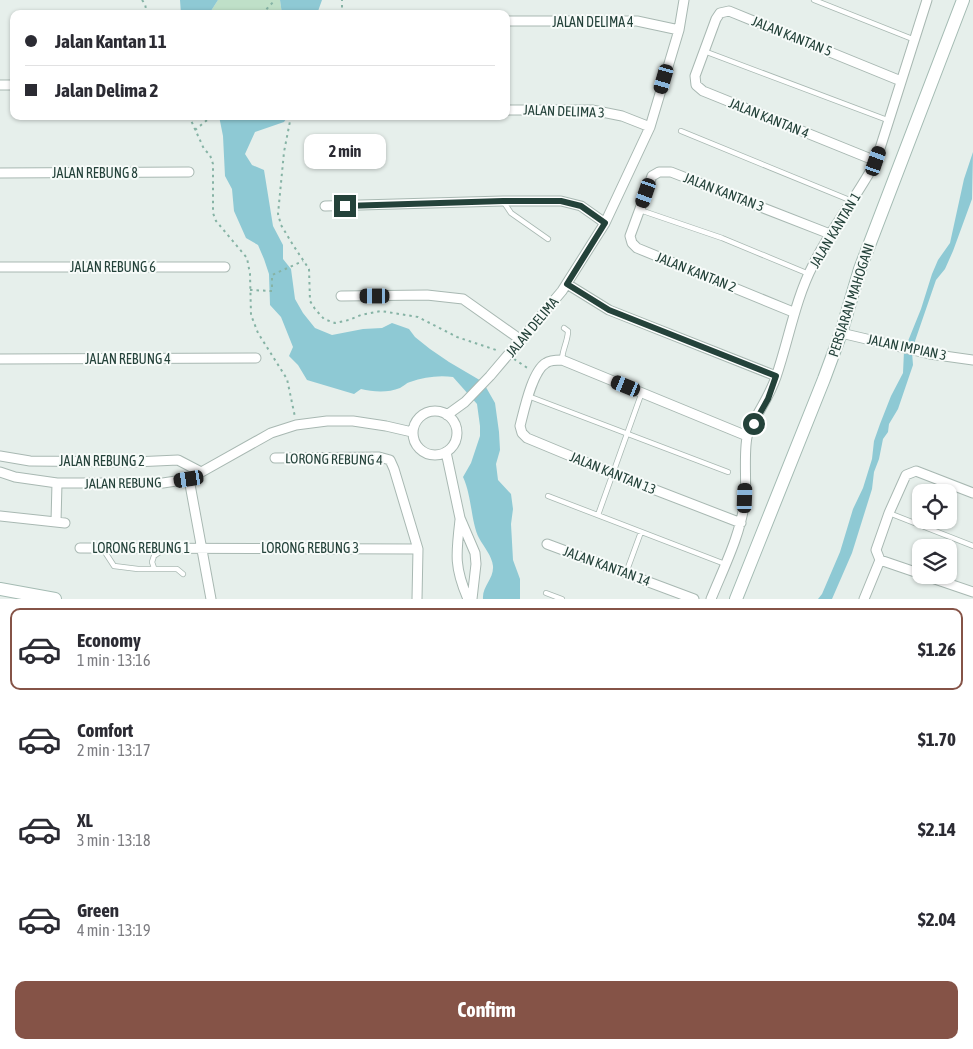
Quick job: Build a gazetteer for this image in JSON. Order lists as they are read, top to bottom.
{
  "streets": {
    "main road": ["PERSIARAN MAHOGANI"],
    "street": [
      "JALAN DELIMA 4",
      "JALAN KANTAN 5",
      "JALAN DELIMA 3",
      "JALAN KANTAN 4",
      "JALAN REBUNG 8",
      "JALAN KANTAN 3",
      "JALAN KANTAN 1",
      "JALAN REBUNG 6",
      "JALAN KANTAN 2",
      "JALAN DELIMA",
      "JALAN IMPIAN 3",
      "JALAN REBUNG 4",
      "LORONG REBUNG 4",
      "JALAN REBUNG 2",
      "JALAN KANTAN 13",
      "JALAN REBUNG",
      "LORONG REBUNG 1",
      "LORONG REBUNG 3",
      "JALAN KANTAN 14"
    ]
  },
  "crossings": [
    ["JALAN DELIMA 4", "JALAN DELIMA"],
    ["JALAN KANTAN 5", "JALAN KANTAN 4"],
    ["JALAN KANTAN 5", "JALAN KANTAN 1"],
    ["JALAN DELIMA 3", "JALAN DELIMA"],
    ["JALAN KANTAN 4", "JALAN KANTAN 1"],
    ["JALAN KANTAN 3", "JALAN KANTAN 1"],
    ["JALAN KANTAN 3", "JALAN KANTAN 2"],
    ["JALAN KANTAN 1", "JALAN KANTAN 2"],
    ["PERSIARAN MAHOGANI", "JALAN IMPIAN 3"],
    ["JALAN DELIMA", "JALAN REBUNG"],
    ["LORONG REBUNG 4", "LORONG REBUNG 3"],
    ["JALAN REBUNG 2", "JALAN REBUNG"],
    ["LORONG REBUNG 1", "LORONG REBUNG 3"]
  ],
  "page": {
    "banner": ["Jalan Kantan 11", "Jalan Delima 2"],
    "bubble": "2 min",
    "list": [
      {
        "name": "Economy",
        "note": "1 min · 13:16",
        "value": "$1.26"
      },
      {
        "name": "Comfort",
        "note": "2 min · 13:17",
        "value": "$1.70"
      },
      {
        "name": "XL",
        "note": "3 min · 13:18",
        "value": "$2.14"
      },
      {
        "name": "Green",
        "note": "4 min · 13:19",
        "value": "$2.04"
      }
    ],
    "buttons": "Confirm"
  }
}
